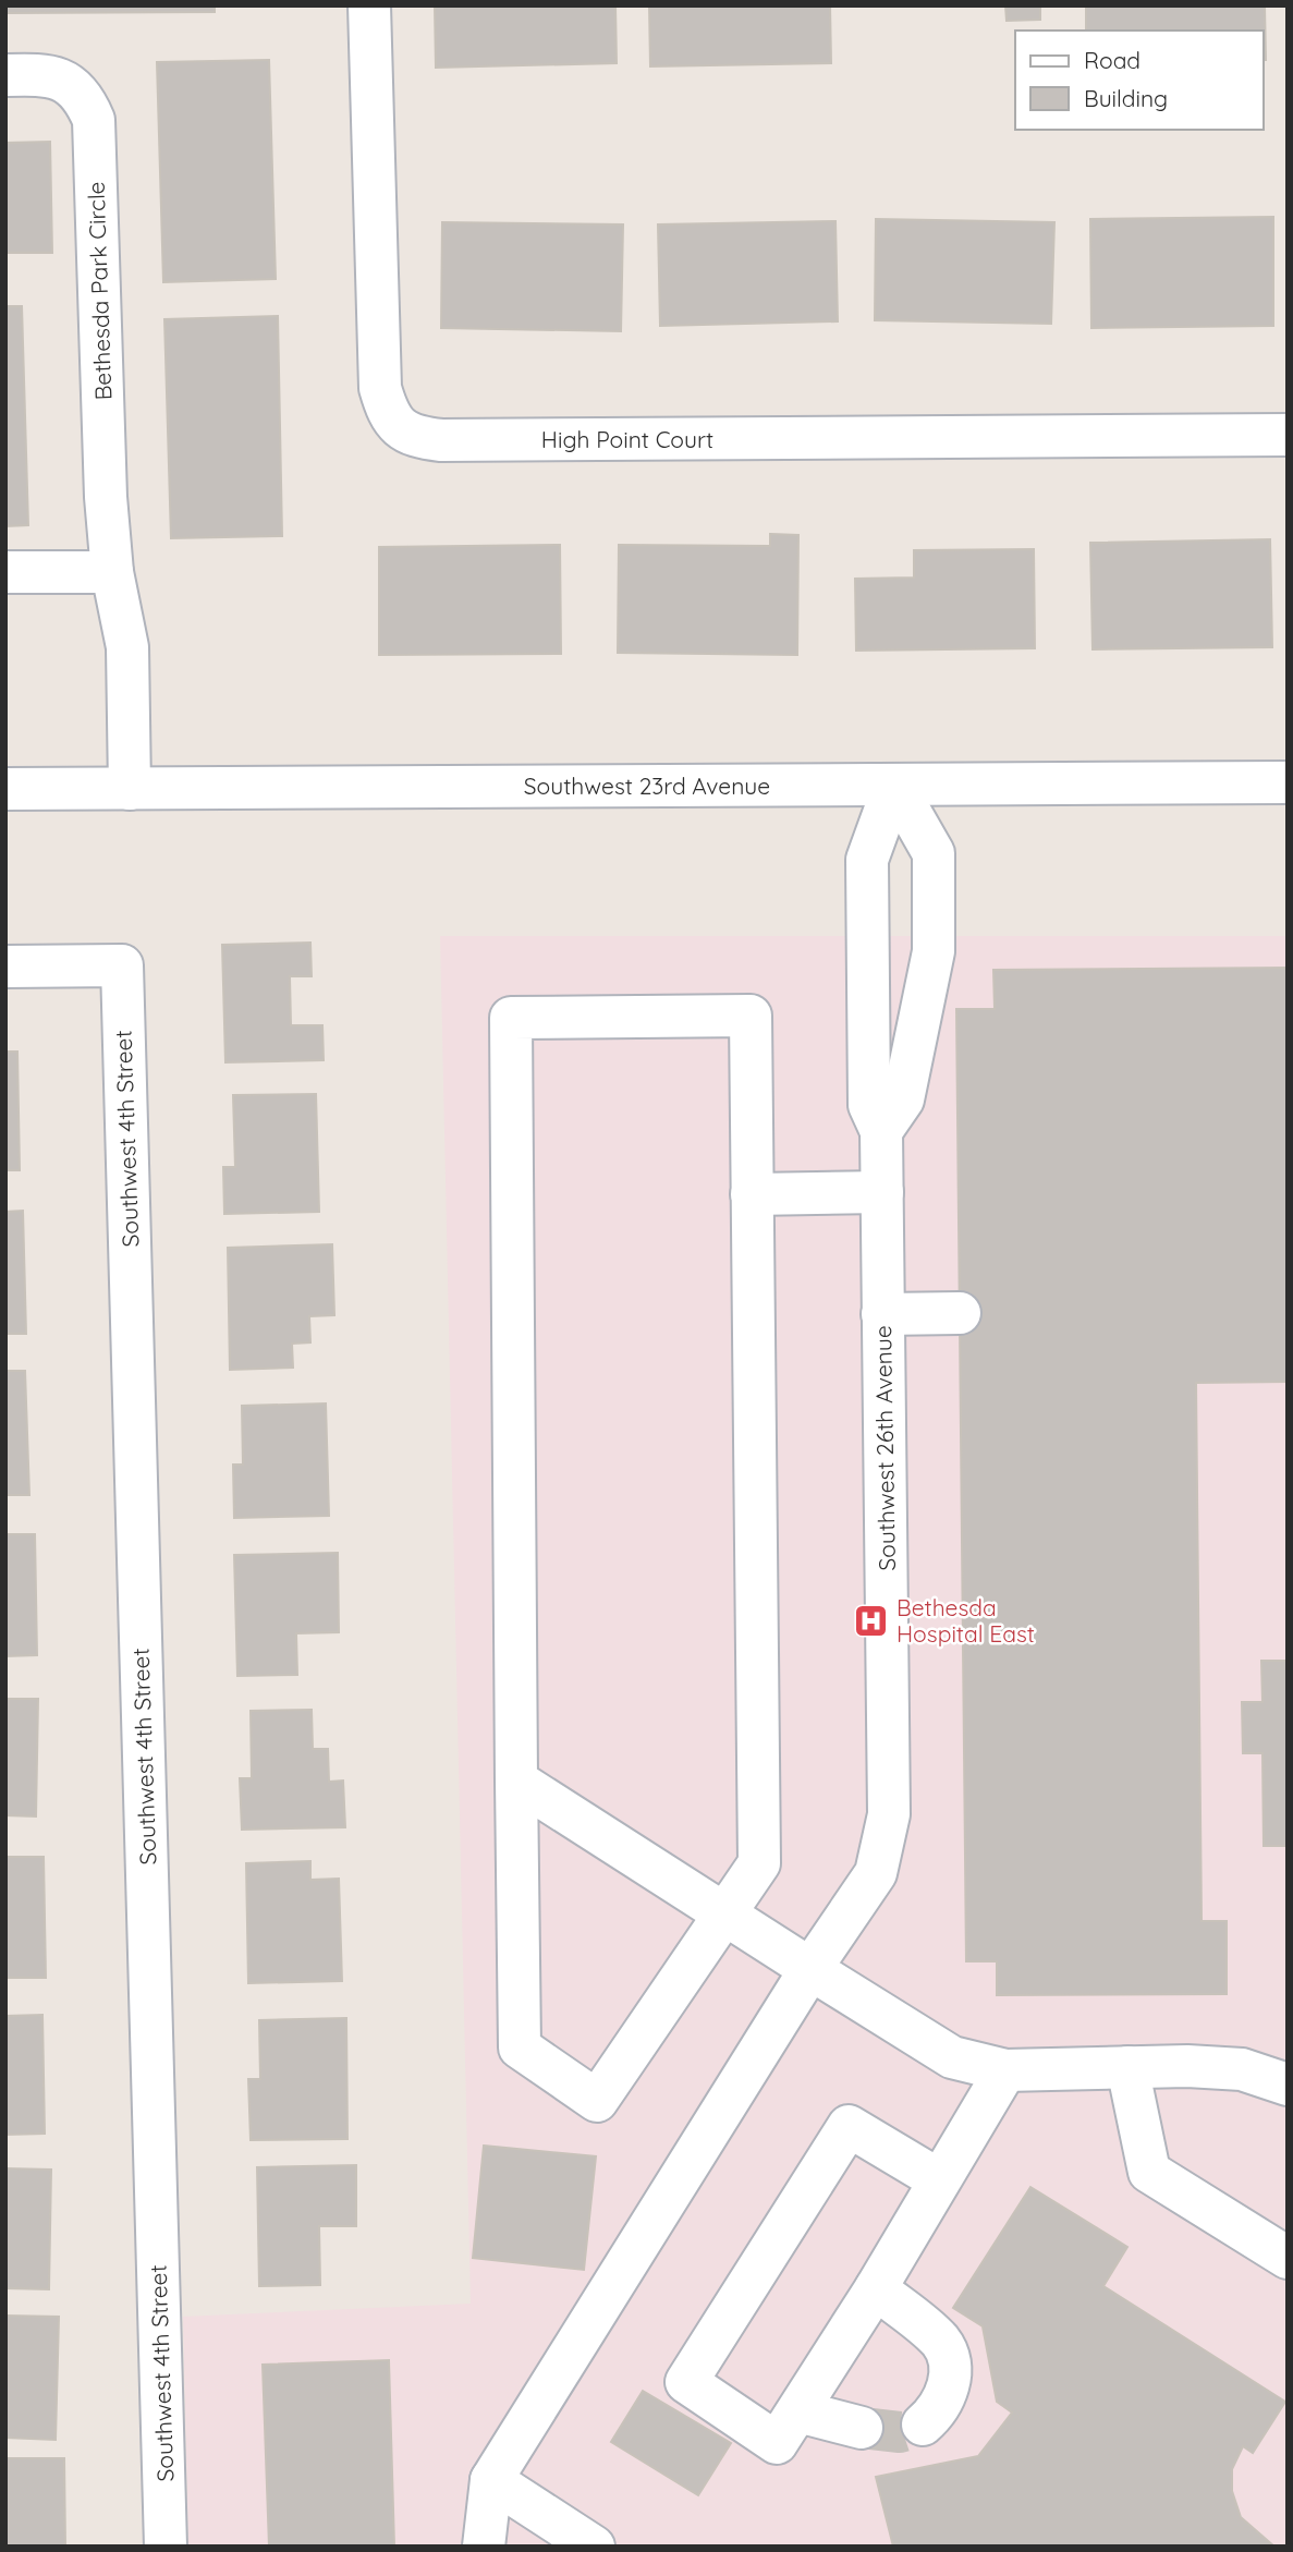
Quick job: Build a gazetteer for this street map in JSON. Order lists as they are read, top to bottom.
{
  "streets": {
    "street": [
      "Bethesda Park Circle",
      "High Point Court",
      "Southwest 23rd Avenue",
      "Southwest 4th Street",
      "Southwest 26th Avenue"
    ]
  },
  "crossings": [
    ["Bethesda Park Circle", "Southwest 23rd Avenue"],
    ["Southwest 23rd Avenue", "Southwest 26th Avenue"]
  ],
  "places": {
    "hospital": ["Bethesda Hospital East"]
  },
  "legend": ["Road", "Building"]
}
